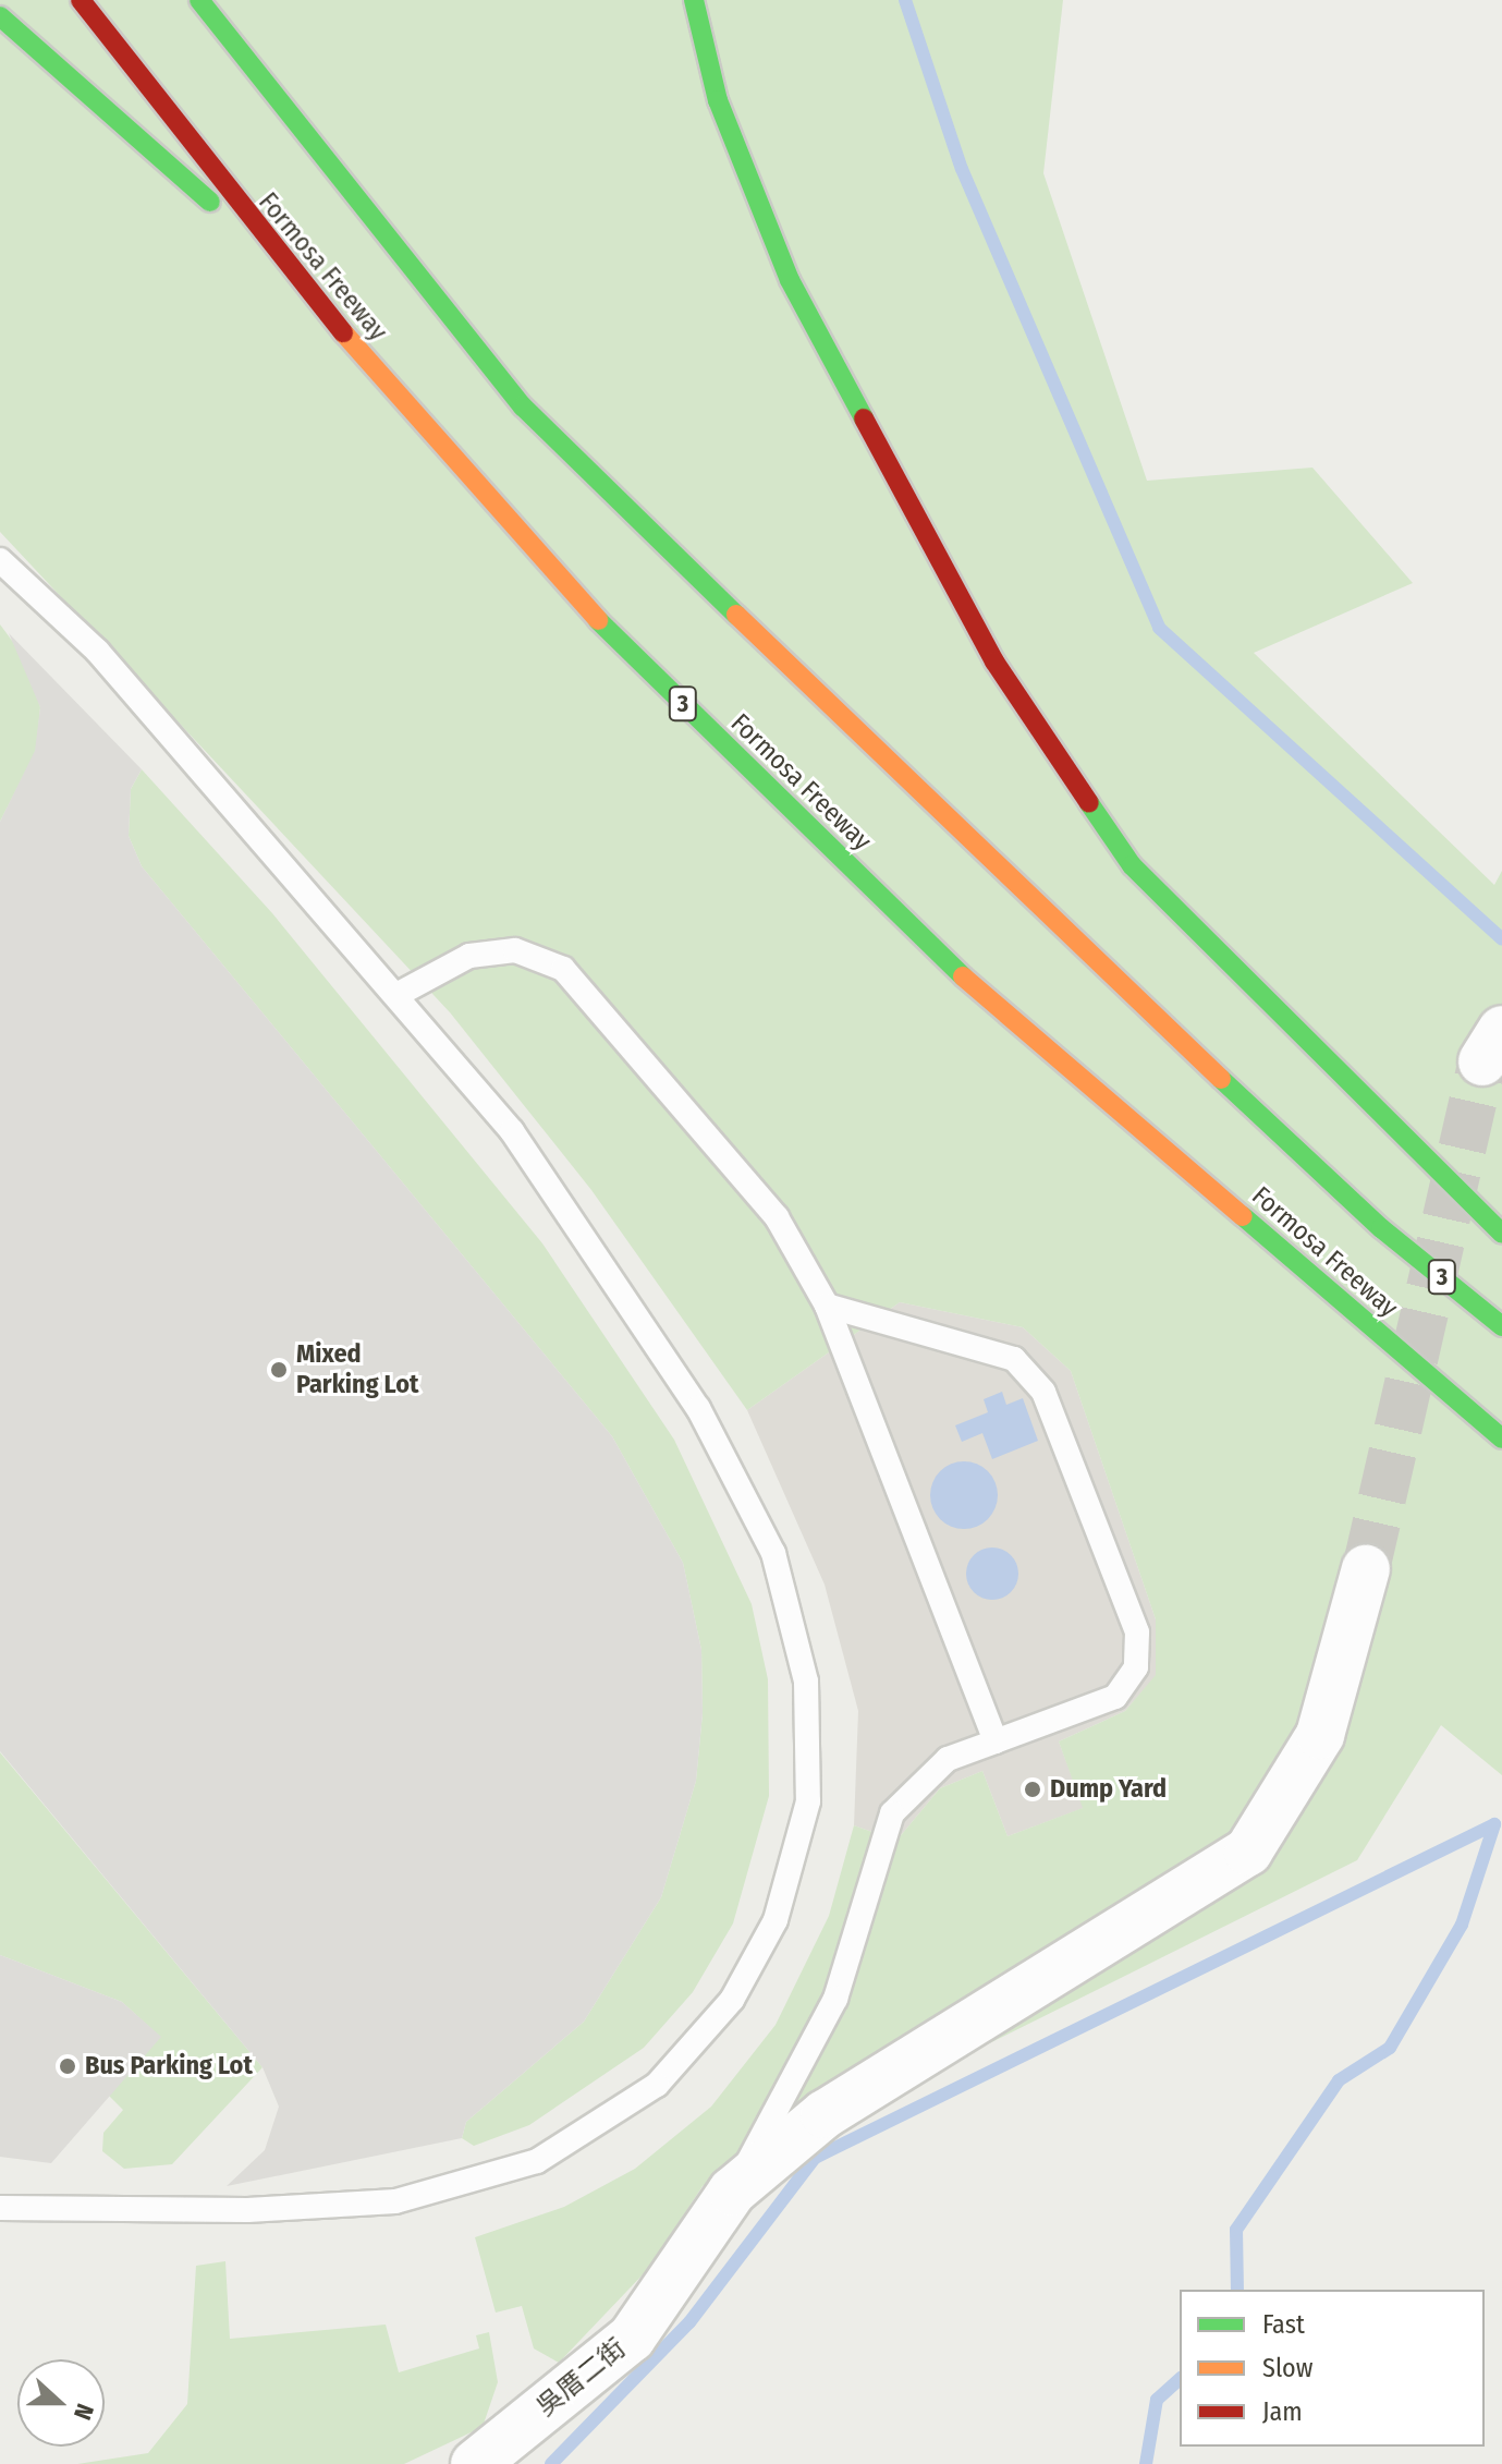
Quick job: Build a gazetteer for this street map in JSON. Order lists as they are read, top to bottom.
{
  "streets": {
    "highway": ["Formosa Freeway", "3"],
    "street": ["吳厝二街"]
  },
  "places": ["Mixed Parking Lot", "Dump Yard", "Bus Parking Lot"],
  "legend": ["Fast", "Slow", "Jam"],
  "north": "right"
}
